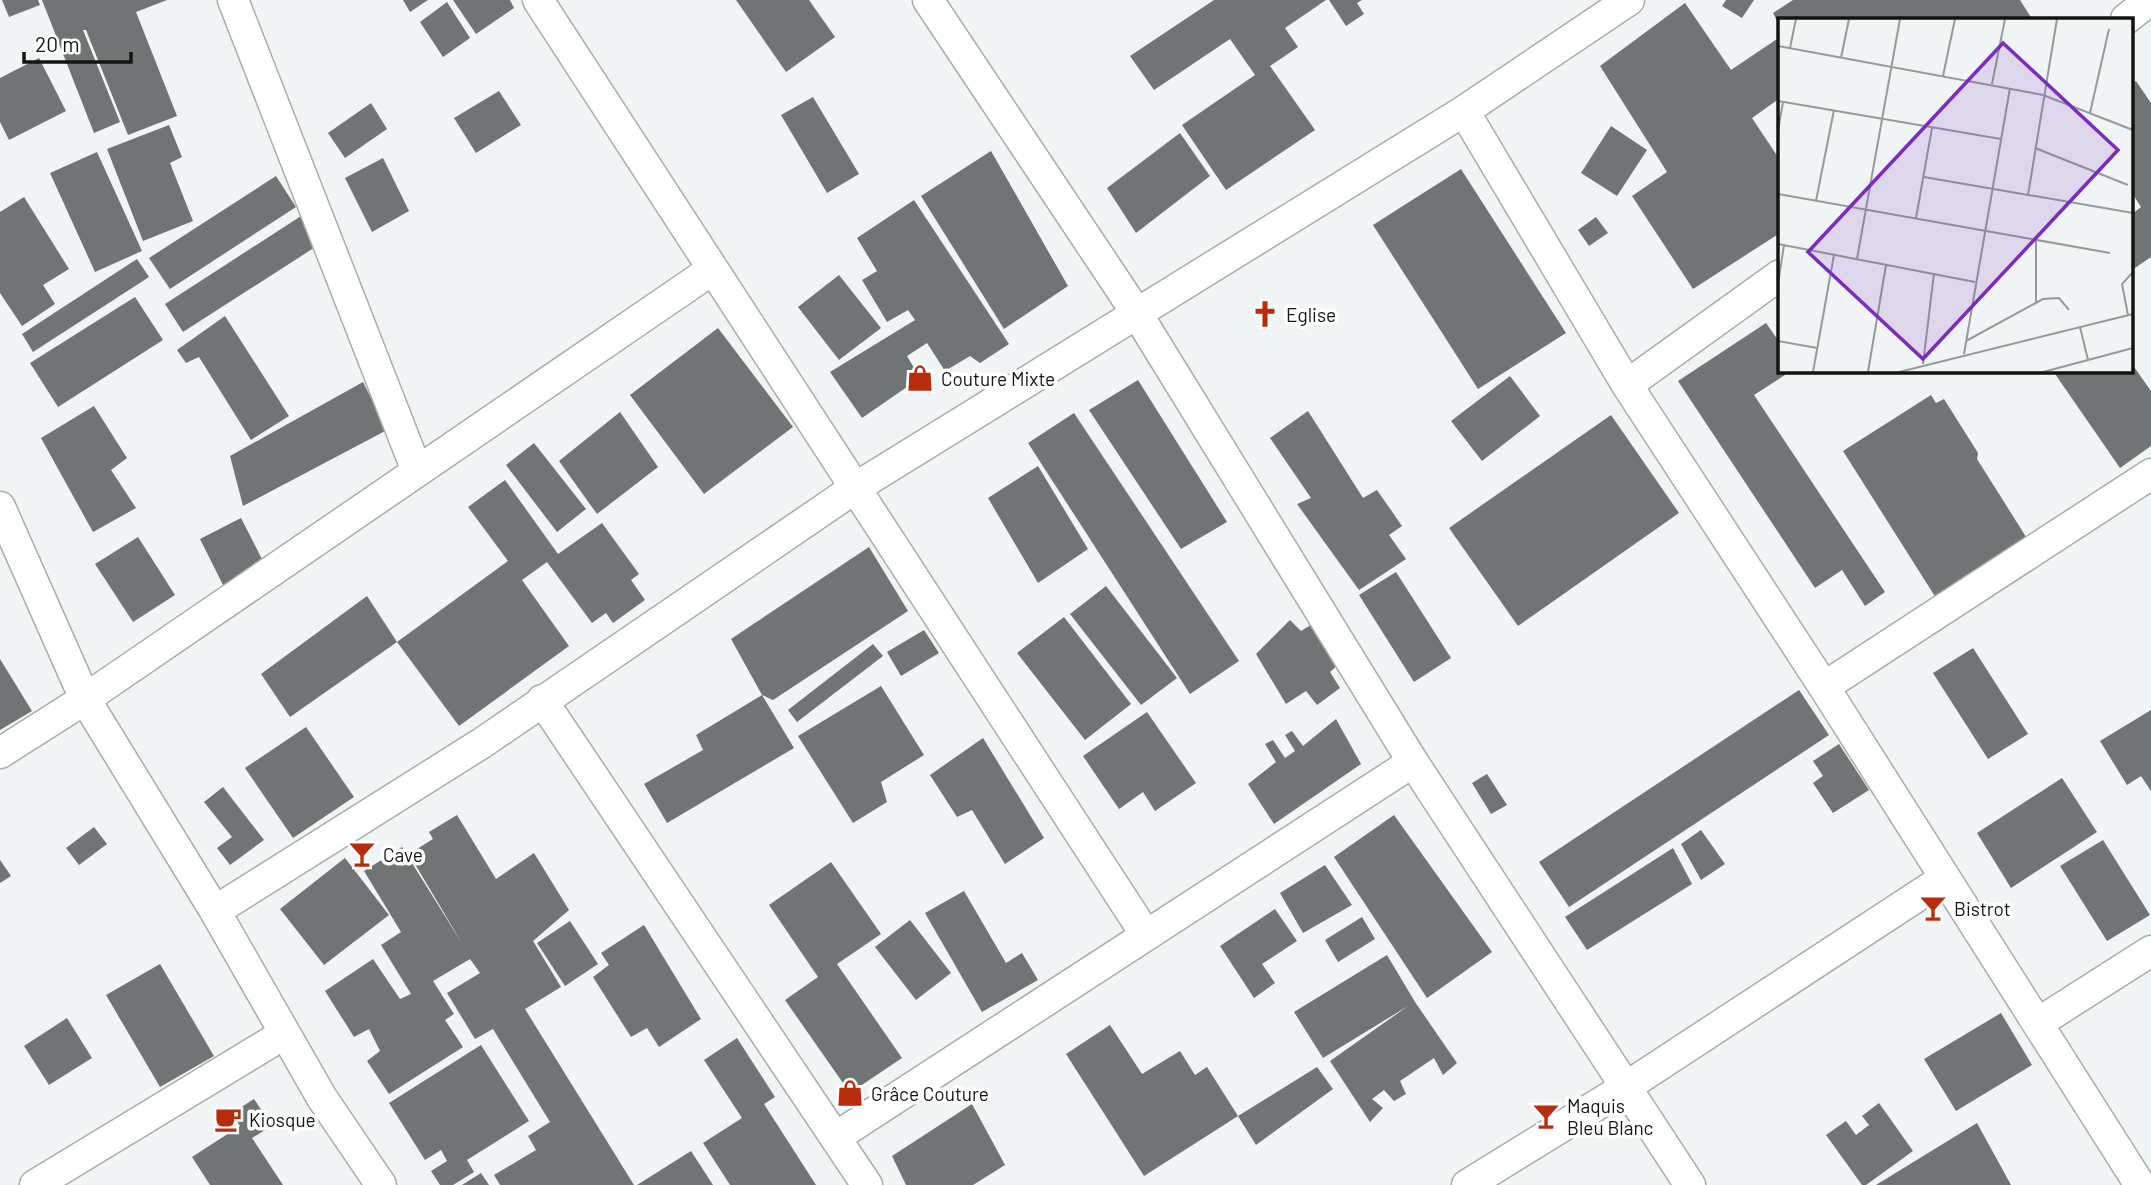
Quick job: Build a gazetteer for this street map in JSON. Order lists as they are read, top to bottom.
{
  "places": {
    "church": ["Eglise"],
    "shop": ["Couture Mixte", "Grâce Couture"],
    "bar": ["Cave", "Bistrot", "Maquis Bleu Blanc"],
    "cafe": ["Kiosque"]
  },
  "scale_bar": "20 m"
}
